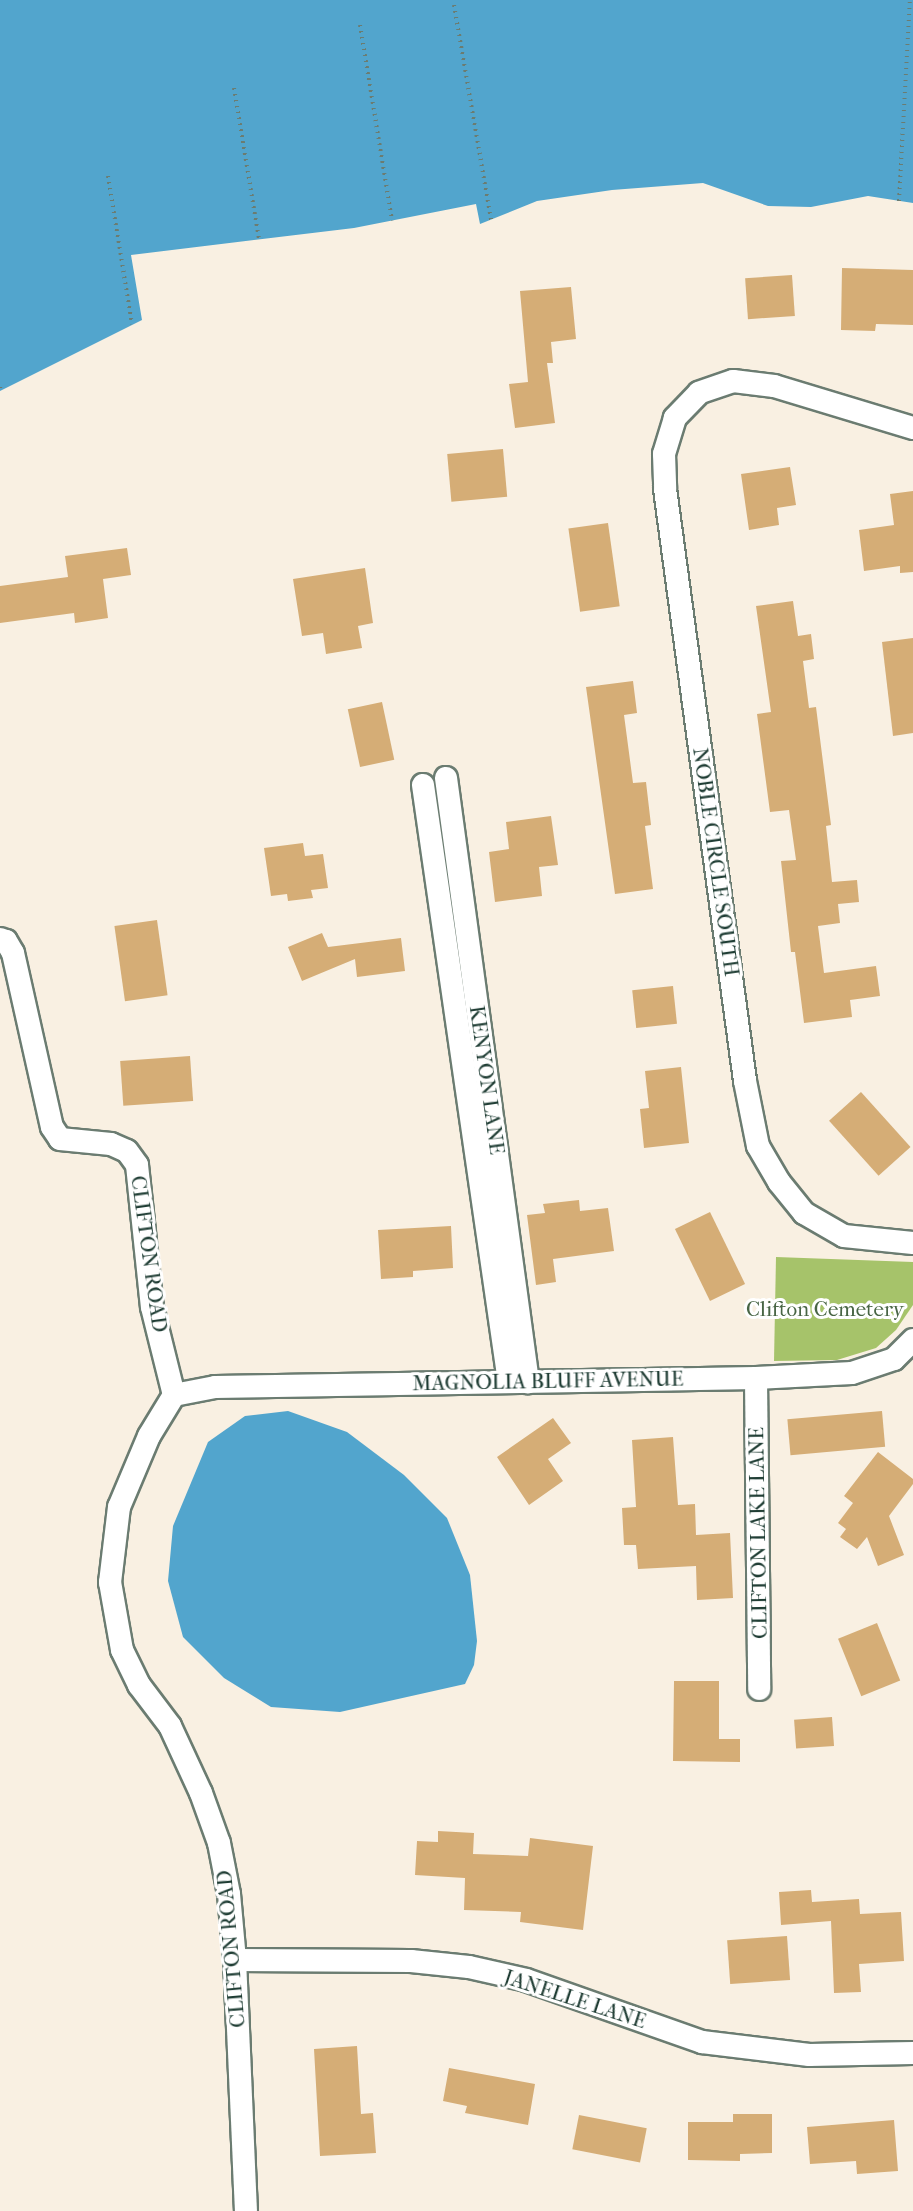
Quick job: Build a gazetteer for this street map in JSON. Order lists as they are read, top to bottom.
{
  "streets": {
    "street": [
      "NOBLE CIRCLE SOUTH",
      "KENYON LANE",
      "CLIFTON ROAD",
      "MAGNOLIA BLUFF AVENUE",
      "CLIFTON LAKE LANE",
      "JANELLE LANE"
    ]
  },
  "crossings": [
    ["KENYON LANE", "MAGNOLIA BLUFF AVENUE"],
    ["CLIFTON ROAD", "MAGNOLIA BLUFF AVENUE"],
    ["CLIFTON ROAD", "JANELLE LANE"],
    ["MAGNOLIA BLUFF AVENUE", "CLIFTON LAKE LANE"]
  ],
  "parks": ["Clifton Cemetery"]
}
